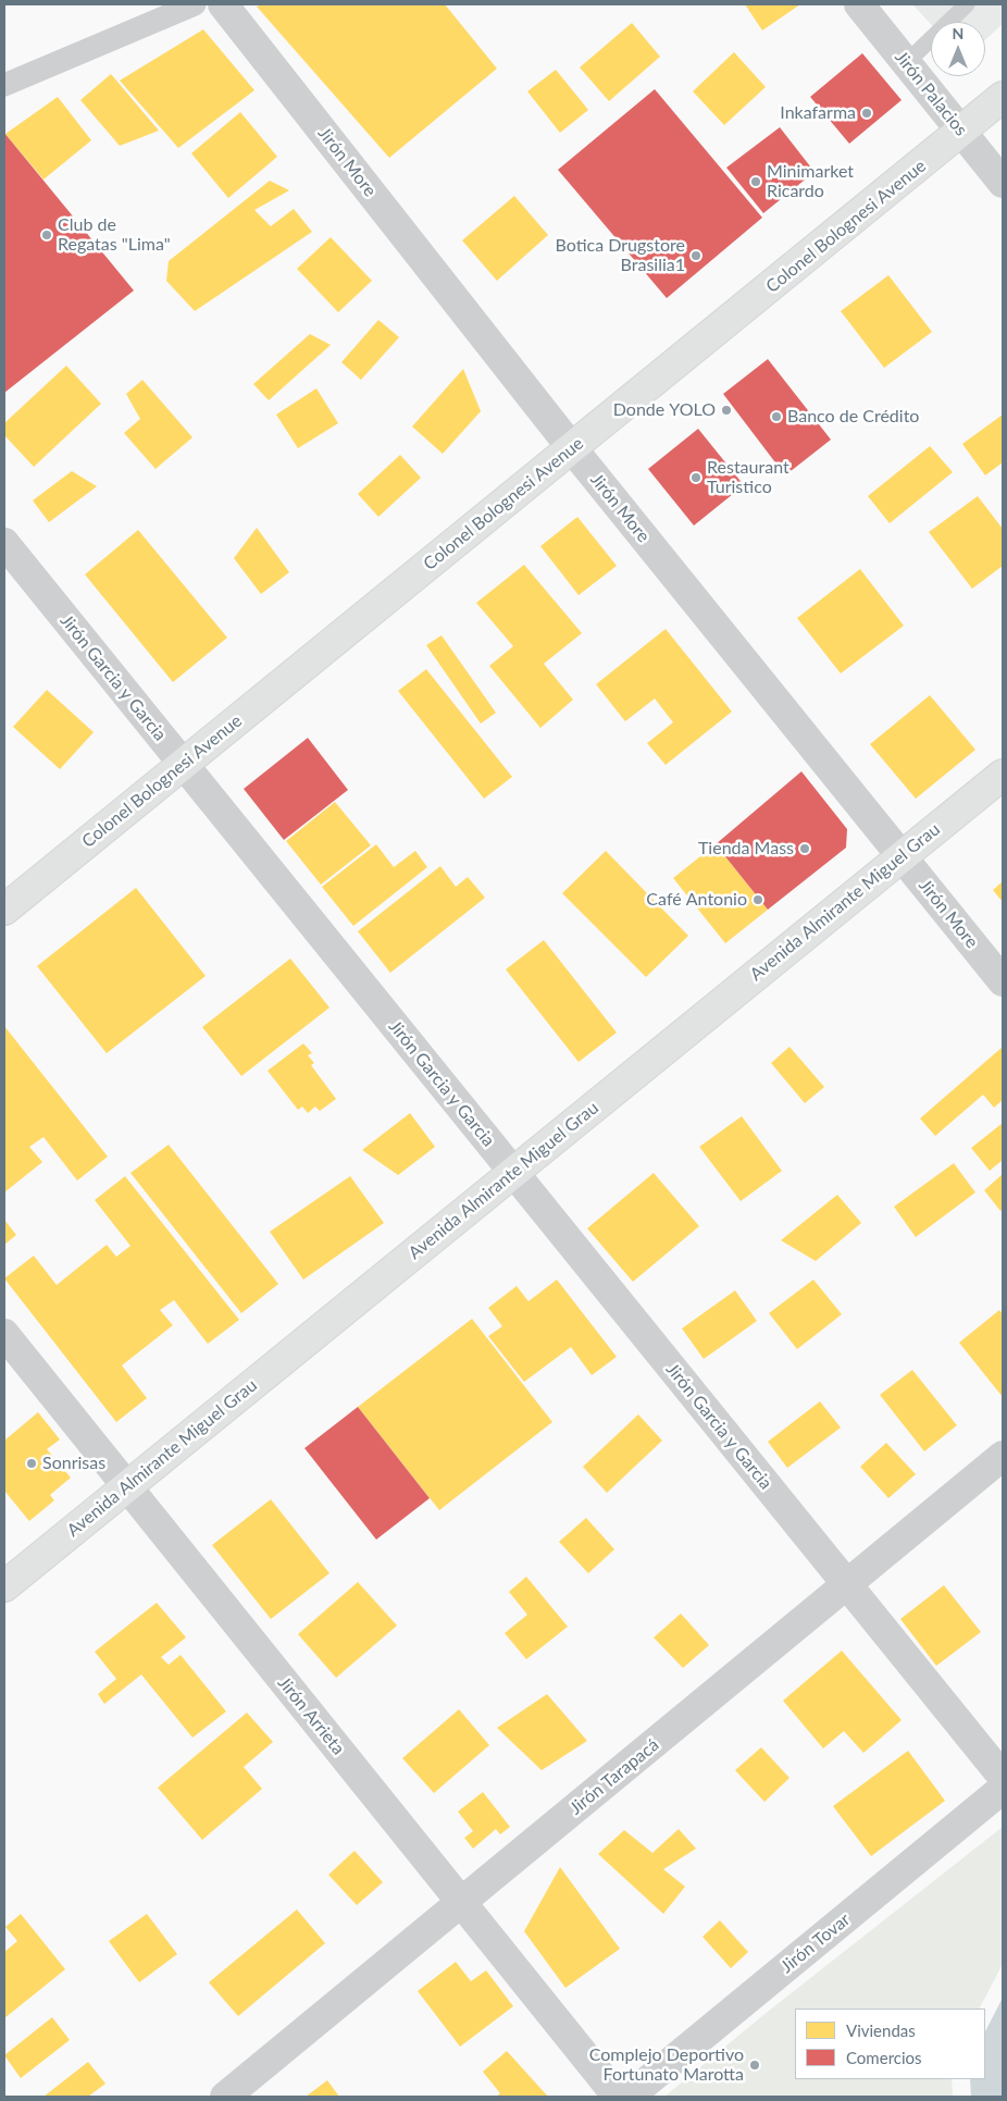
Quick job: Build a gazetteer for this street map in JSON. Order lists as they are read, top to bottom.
{
  "streets": {
    "main road": ["Colonel Bolognesi Avenue", "Avenida Almirante Miguel Grau"],
    "street": [
      "Jirón Palacios",
      "Jirón More",
      "Jirón Garcia y Garcia",
      "Jirón Arrieta",
      "Jirón Tarapacá",
      "Jirón Tovar"
    ]
  },
  "crossings": [
    ["Jirón Palacios", "Colonel Bolognesi Avenue"],
    ["Jirón More", "Colonel Bolognesi Avenue"],
    ["Jirón More", "Avenida Almirante Miguel Grau"],
    ["Colonel Bolognesi Avenue", "Jirón Garcia y Garcia"],
    ["Jirón Garcia y Garcia", "Avenida Almirante Miguel Grau"],
    ["Jirón Garcia y Garcia", "Jirón Tarapacá"],
    ["Avenida Almirante Miguel Grau", "Jirón Arrieta"],
    ["Jirón Arrieta", "Jirón Tarapacá"]
  ],
  "places": [
    "Inkafarma",
    "Minimarket Ricardo",
    "Club de Regatas \"Lima\"",
    "Botica Drugstore Brasilia1",
    "Donde YOLO",
    "Banco de Crédito",
    "Restaurant Turistico",
    "Tienda Mass",
    "Café Antonio",
    "Sonrisas",
    "Complejo Deportivo Fortunato Marotta"
  ],
  "legend": ["Viviendas", "Comercios"],
  "north": "top"
}
